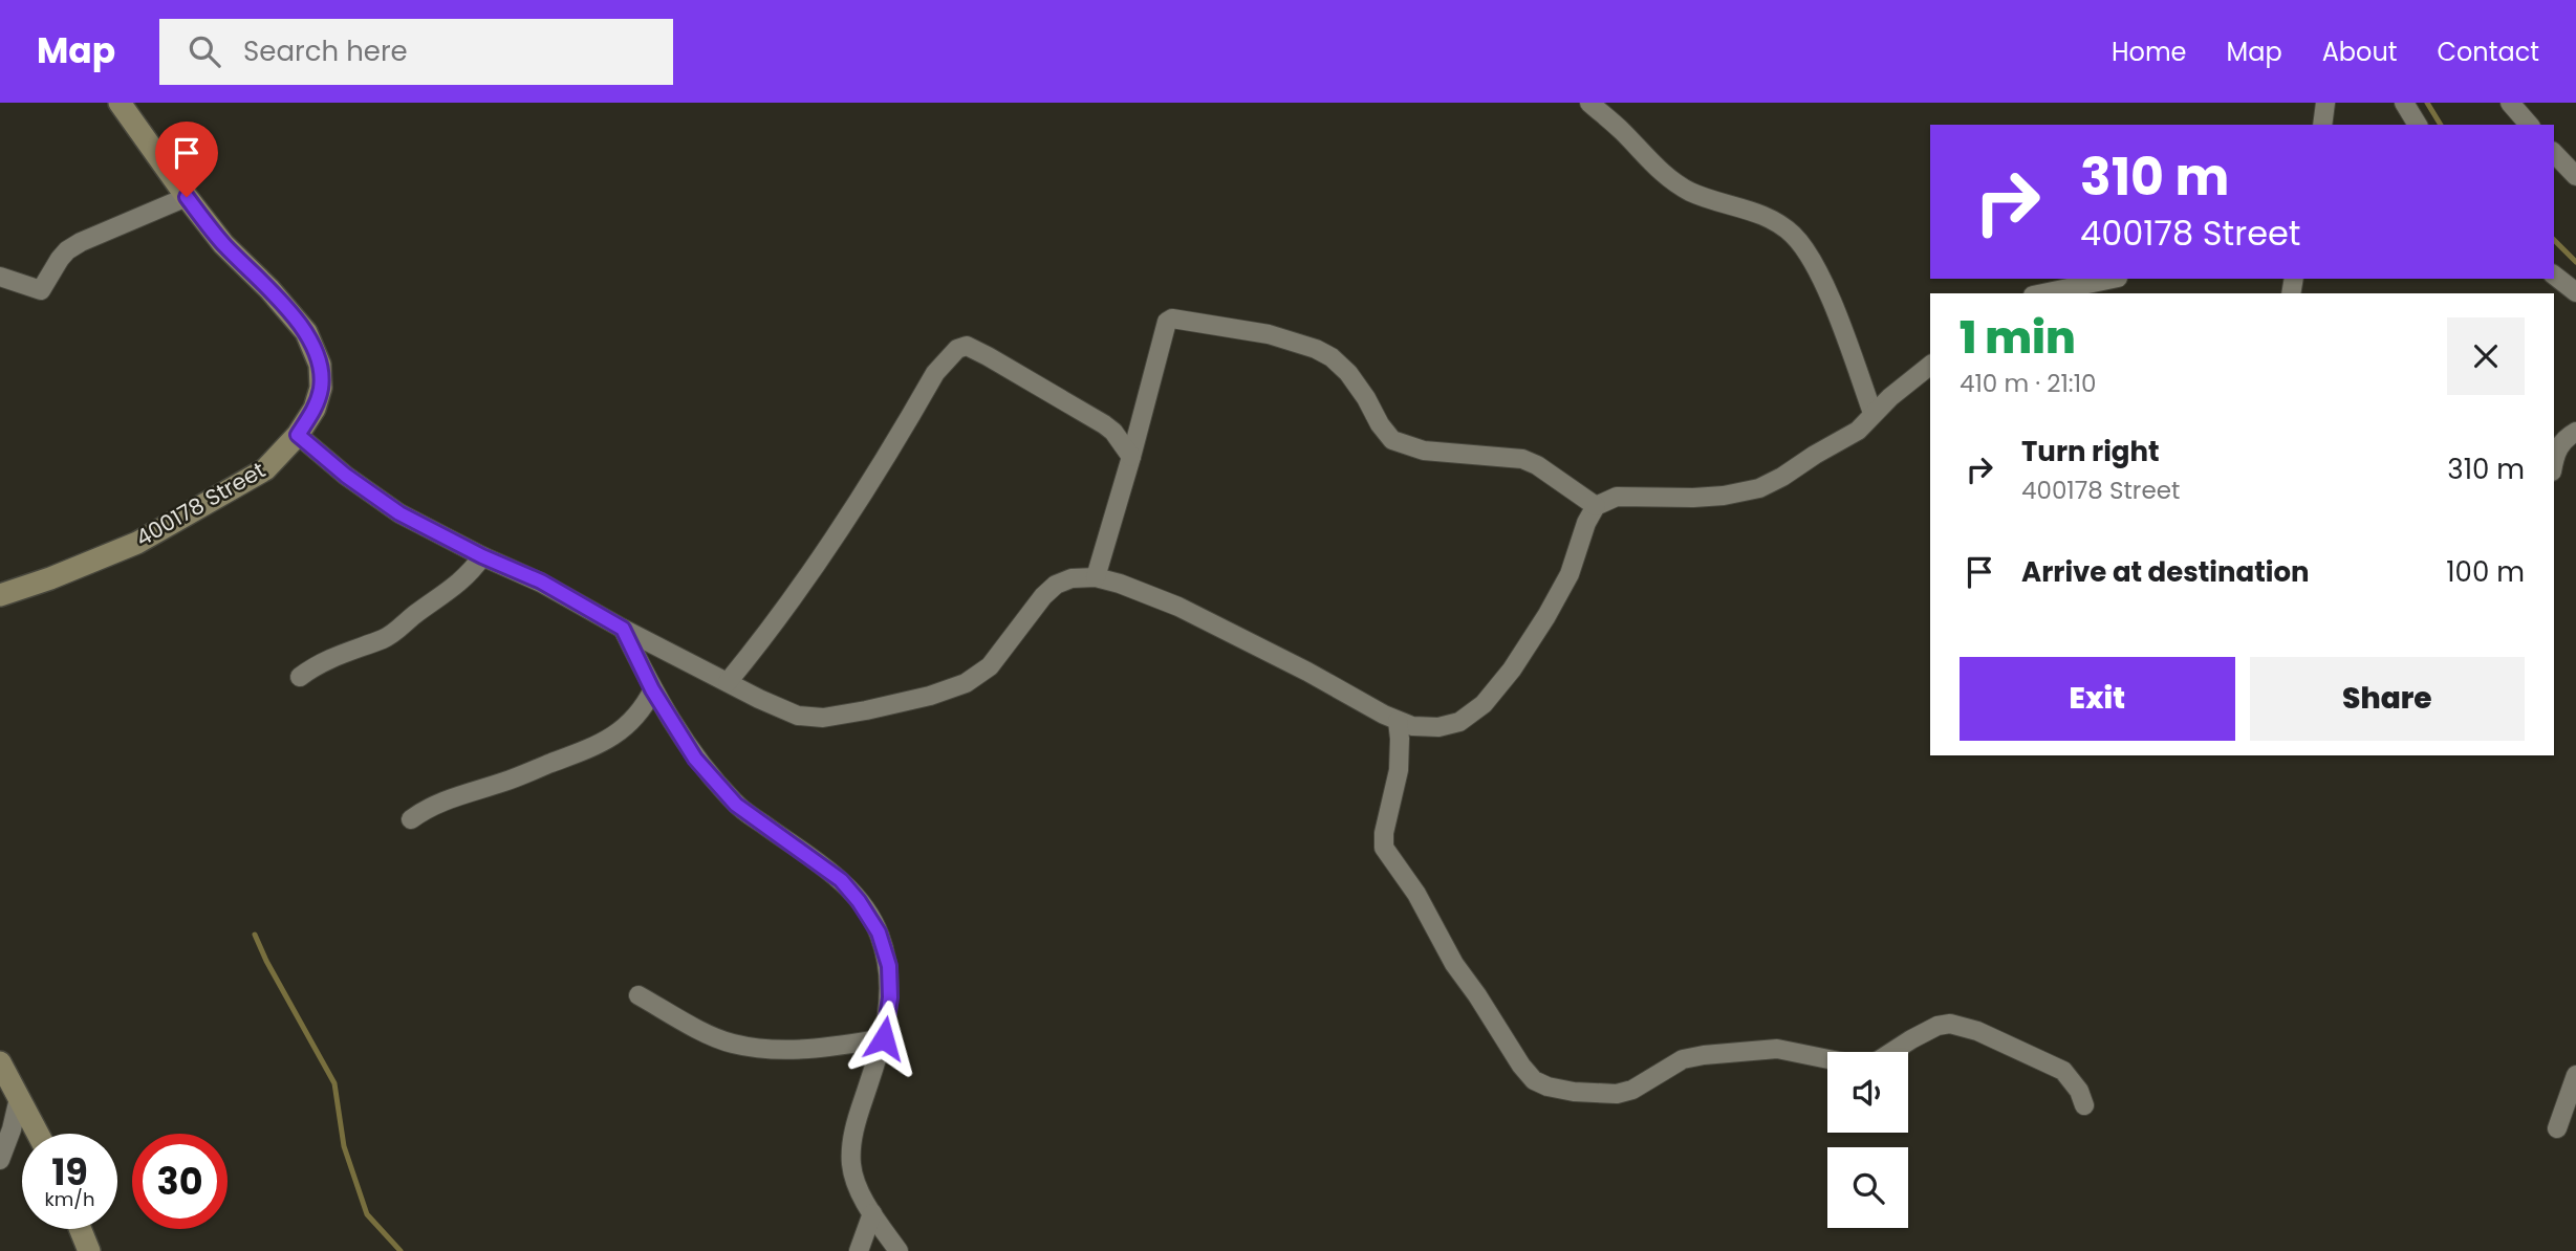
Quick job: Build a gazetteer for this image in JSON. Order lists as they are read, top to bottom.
{
  "streets": {
    "street": ["400178 Street"]
  },
  "page": {
    "header": "Map",
    "search": "Search here",
    "nav": [
      "Home",
      "Map",
      "About",
      "Contact"
    ],
    "turn": ["310 m", "400178 Street"],
    "heading": ["1 min", "410 m · 21:10"],
    "list": [
      {
        "name": "Turn right",
        "note": "400178 Street",
        "value": "310 m"
      },
      {
        "name": "Arrive at destination",
        "value": "100 m"
      }
    ],
    "buttons": ["Exit", "Share"],
    "speed": "19 km/h",
    "limit": "30"
  }
}
